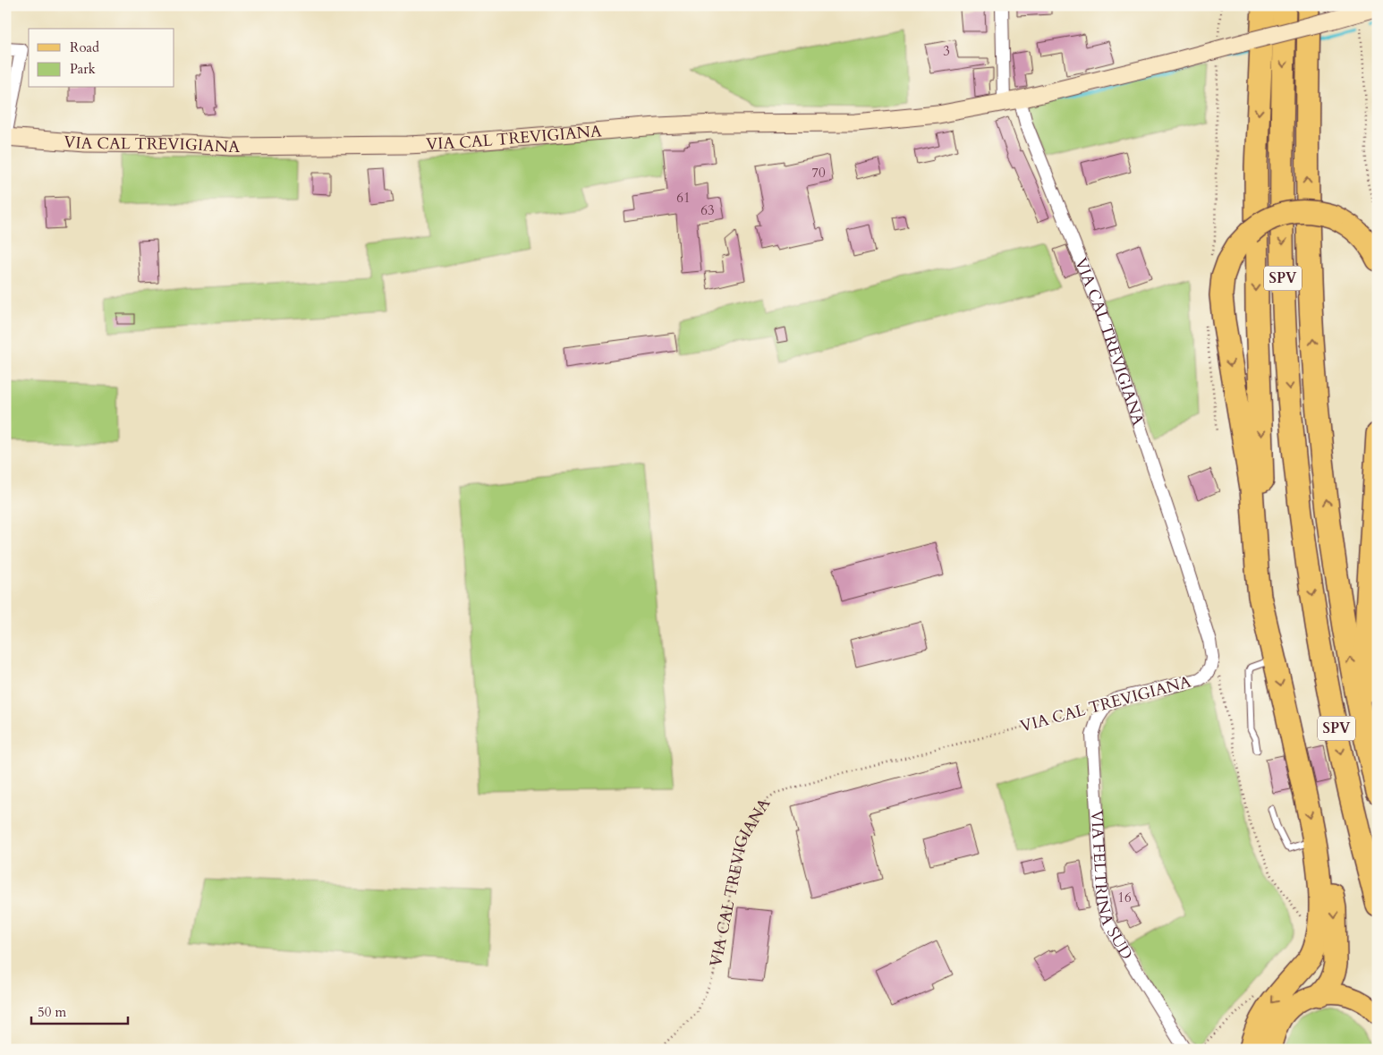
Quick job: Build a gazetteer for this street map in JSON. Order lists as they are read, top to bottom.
{
  "streets": {
    "highway": ["SPV"],
    "street": ["VIA CAL TREVIGIANA", "VIA FELTRINA SUD"]
  },
  "crossings": [
    ["VIA CAL TREVIGIANA", "VIA FELTRINA SUD"]
  ],
  "house_numbers": [
    "3",
    "70",
    "61",
    "63",
    "16"
  ],
  "legend": ["Road", "Park"],
  "scale_bar": "50 m"
}
